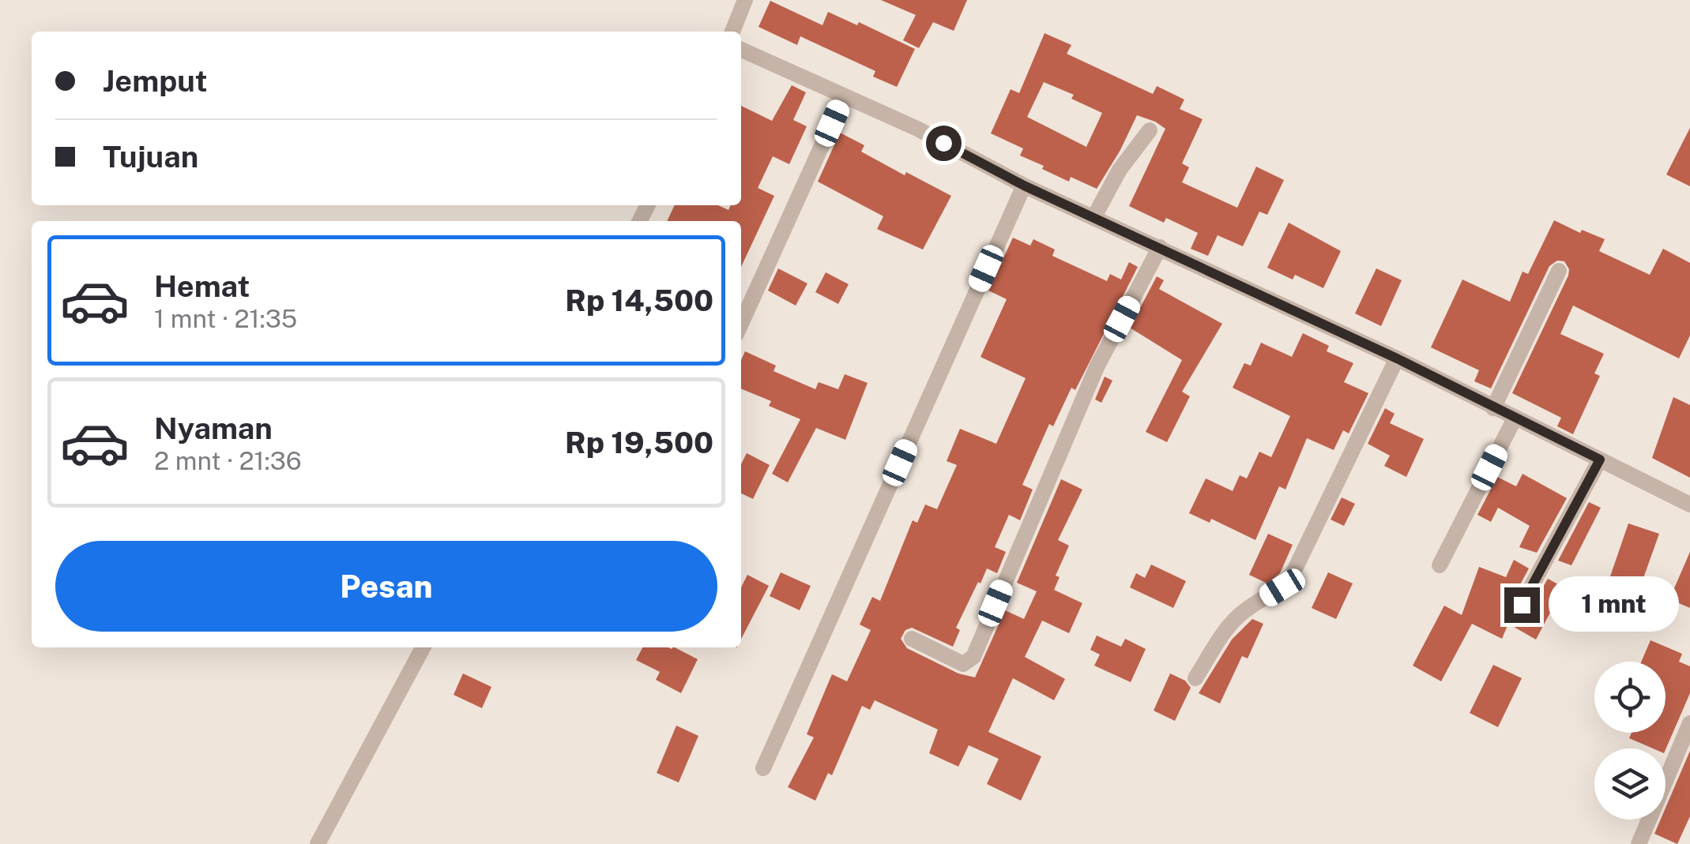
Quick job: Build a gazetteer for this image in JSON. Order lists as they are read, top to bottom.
{
  "page": {
    "banner": ["Jemput", "Tujuan"],
    "list": [
      {
        "name": "Hemat",
        "note": "1 mnt · 21:35",
        "value": "Rp 14,500"
      },
      {
        "name": "Nyaman",
        "note": "2 mnt · 21:36",
        "value": "Rp 19,500"
      }
    ],
    "buttons": "Pesan",
    "bubble": "1 mnt"
  }
}
